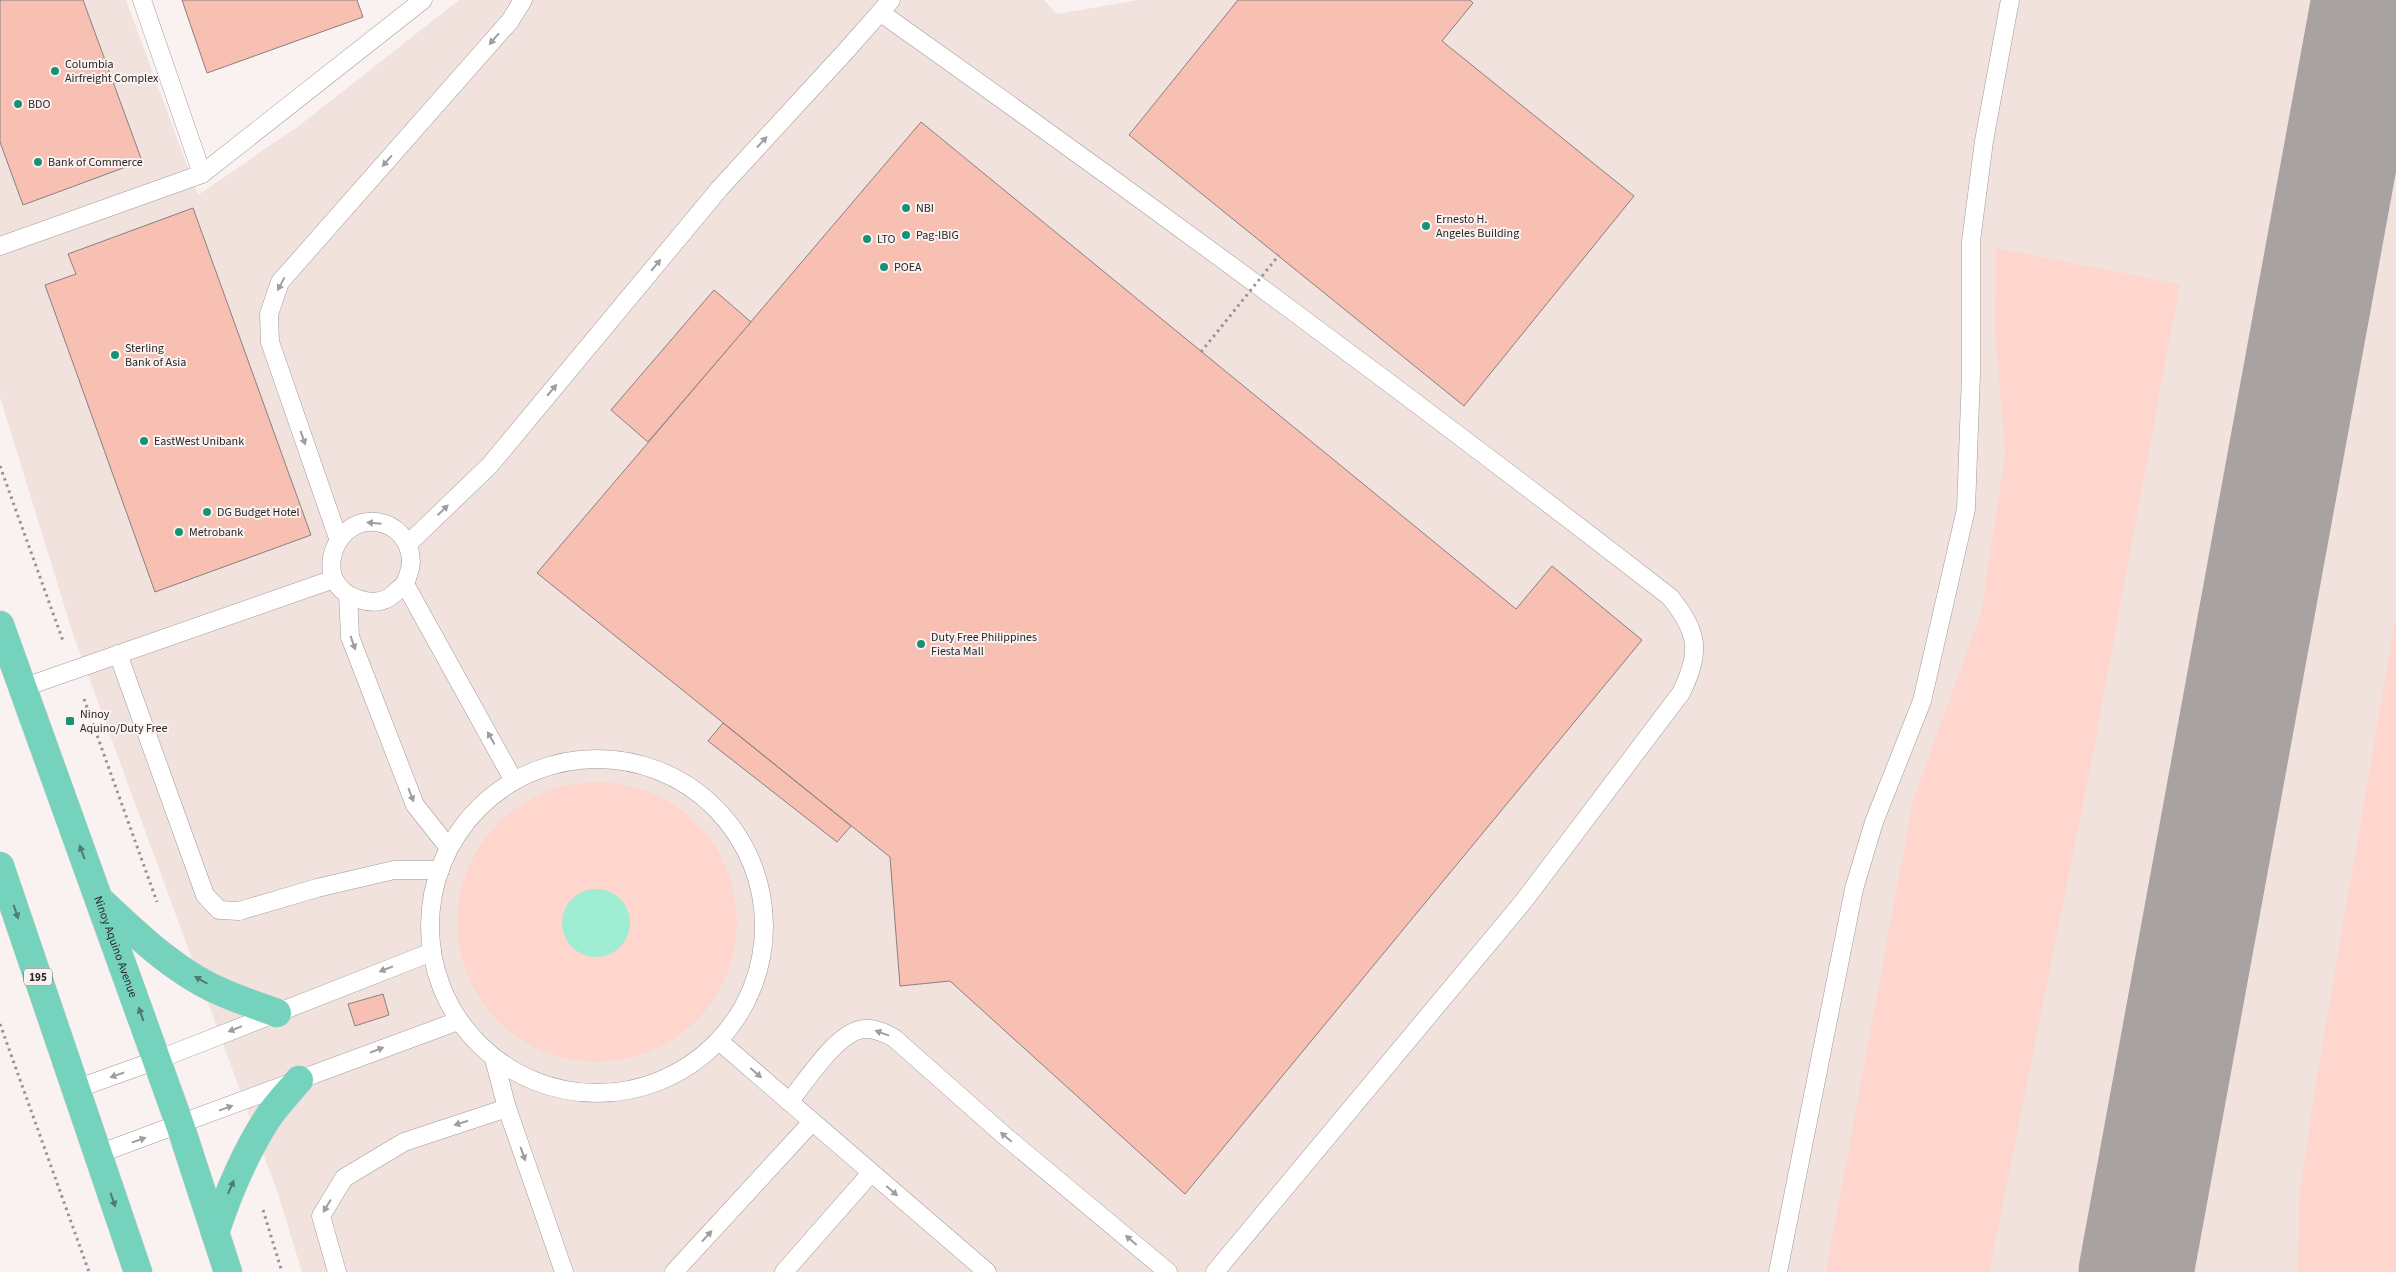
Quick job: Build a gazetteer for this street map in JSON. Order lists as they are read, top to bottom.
{
  "streets": {
    "main road": ["Ninoy Aquino Avenue", "195"]
  },
  "places": {
    "other": [
      "Columbia Airfreight Complex",
      "BDO",
      "Bank of Commerce",
      "NBI",
      "Ernesto H. Angeles Building",
      "Pag-IBIG",
      "LTO",
      "POEA",
      "Sterling Bank of Asia",
      "EastWest Unibank",
      "DG Budget Hotel",
      "Metrobank",
      "Duty Free Philippines Fiesta Mall"
    ],
    "transit": ["Ninoy Aquino/Duty Free"]
  }
}
